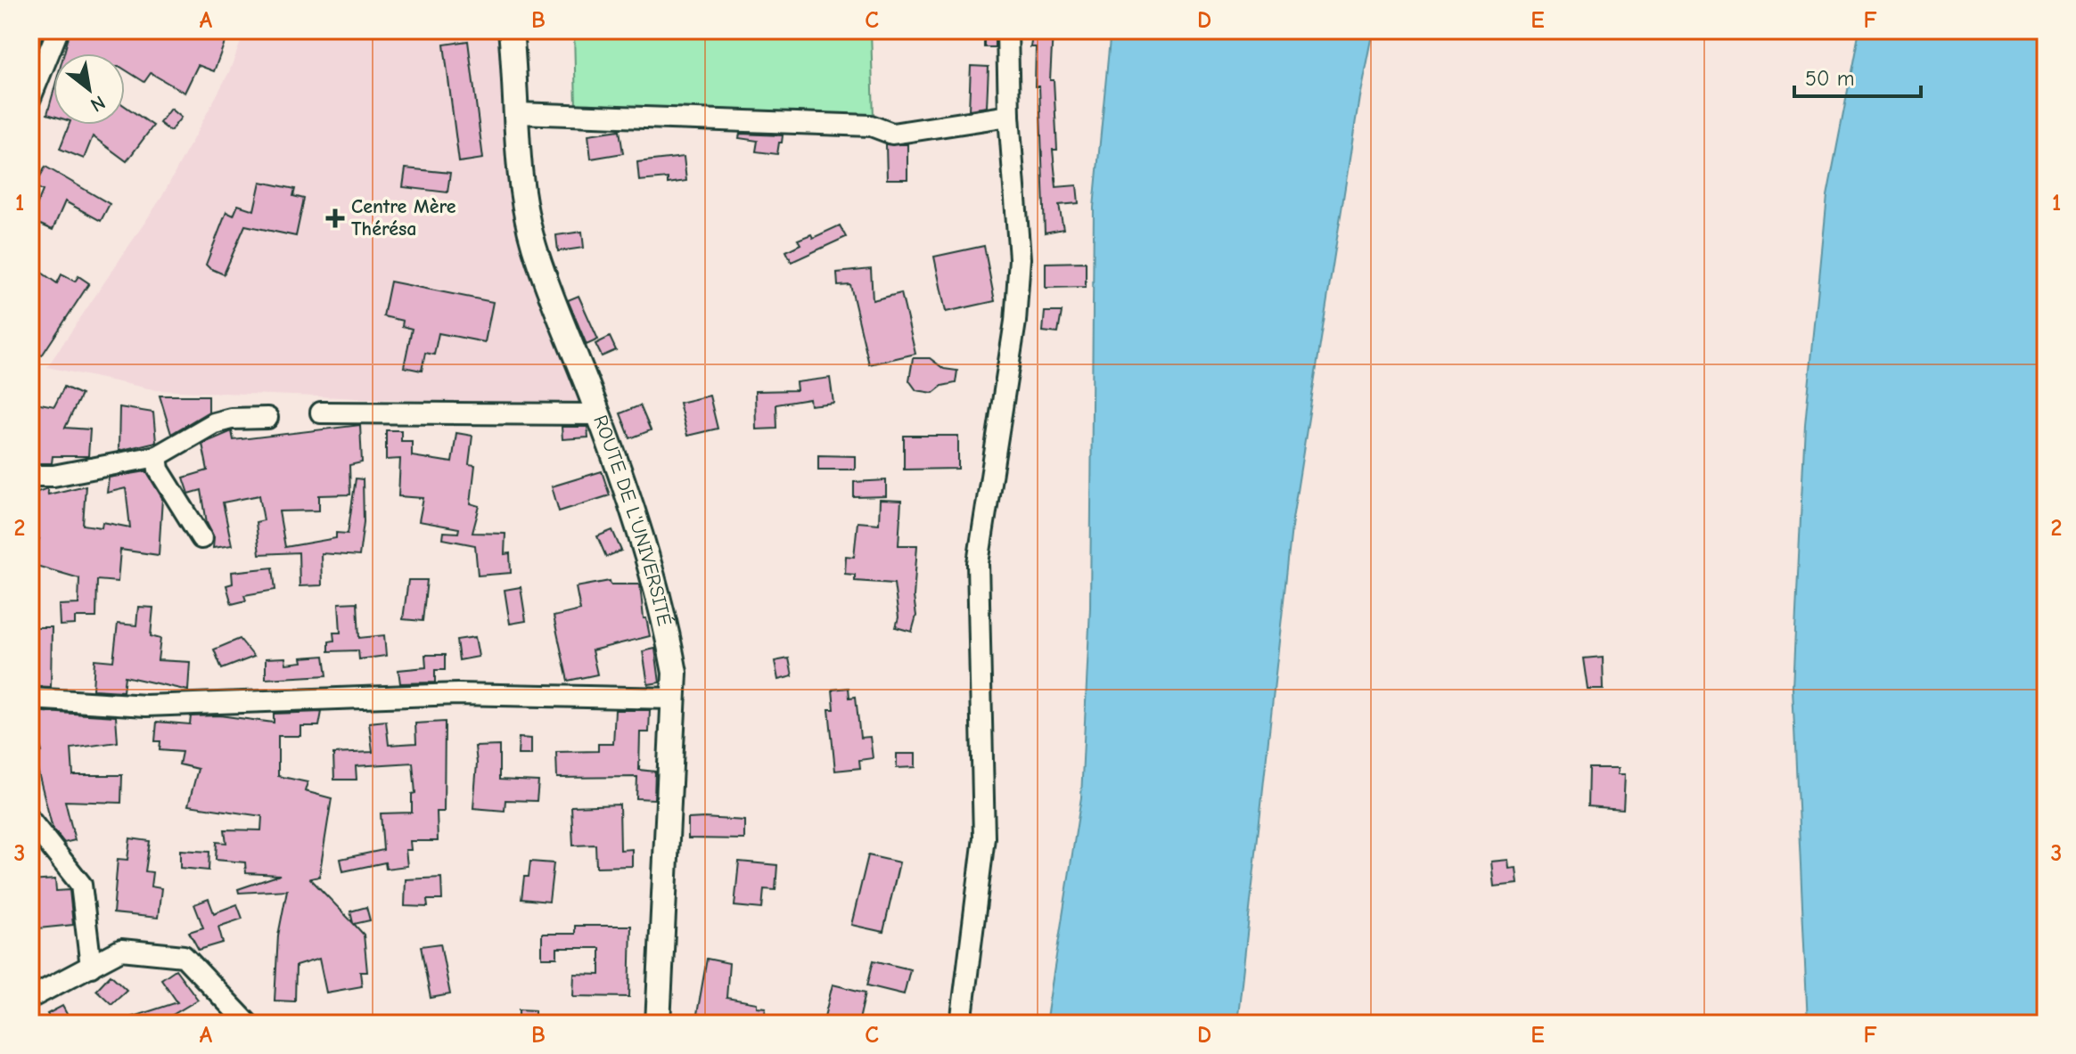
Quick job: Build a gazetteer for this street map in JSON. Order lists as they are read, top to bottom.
{
  "streets": {
    "street": ["ROUTE DE L'UNIVERSITÉ"]
  },
  "places": {
    "health": ["Centre Mère Thérésa"]
  },
  "scale_bar": "50 m",
  "north": "bottom right",
  "grid": {
    "columns": [
      "A",
      "B",
      "C",
      "D",
      "E",
      "F"
    ],
    "rows": ["1", "2", "3"]
  }
}
